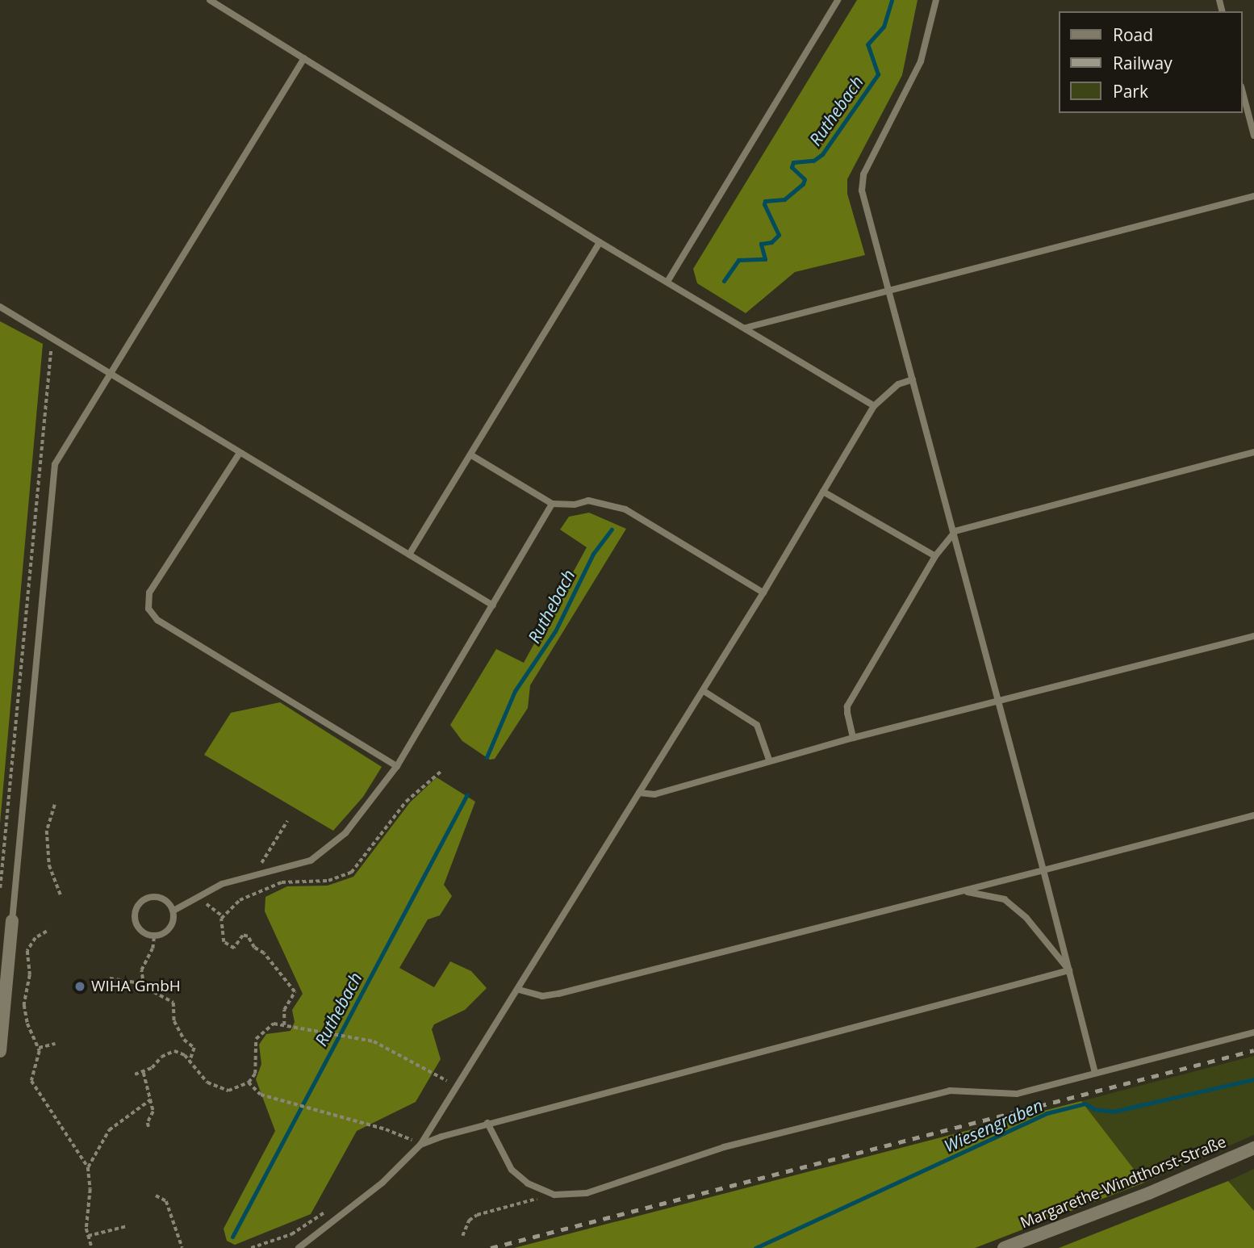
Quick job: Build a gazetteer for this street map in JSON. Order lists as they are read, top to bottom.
{
  "streets": {
    "street": ["Margarethe-Windthorst-Straße"]
  },
  "water": ["Ruthebach", "Wiesengraben"],
  "places": ["WIHA GmbH"],
  "legend": ["Road", "Railway", "Park"]
}
